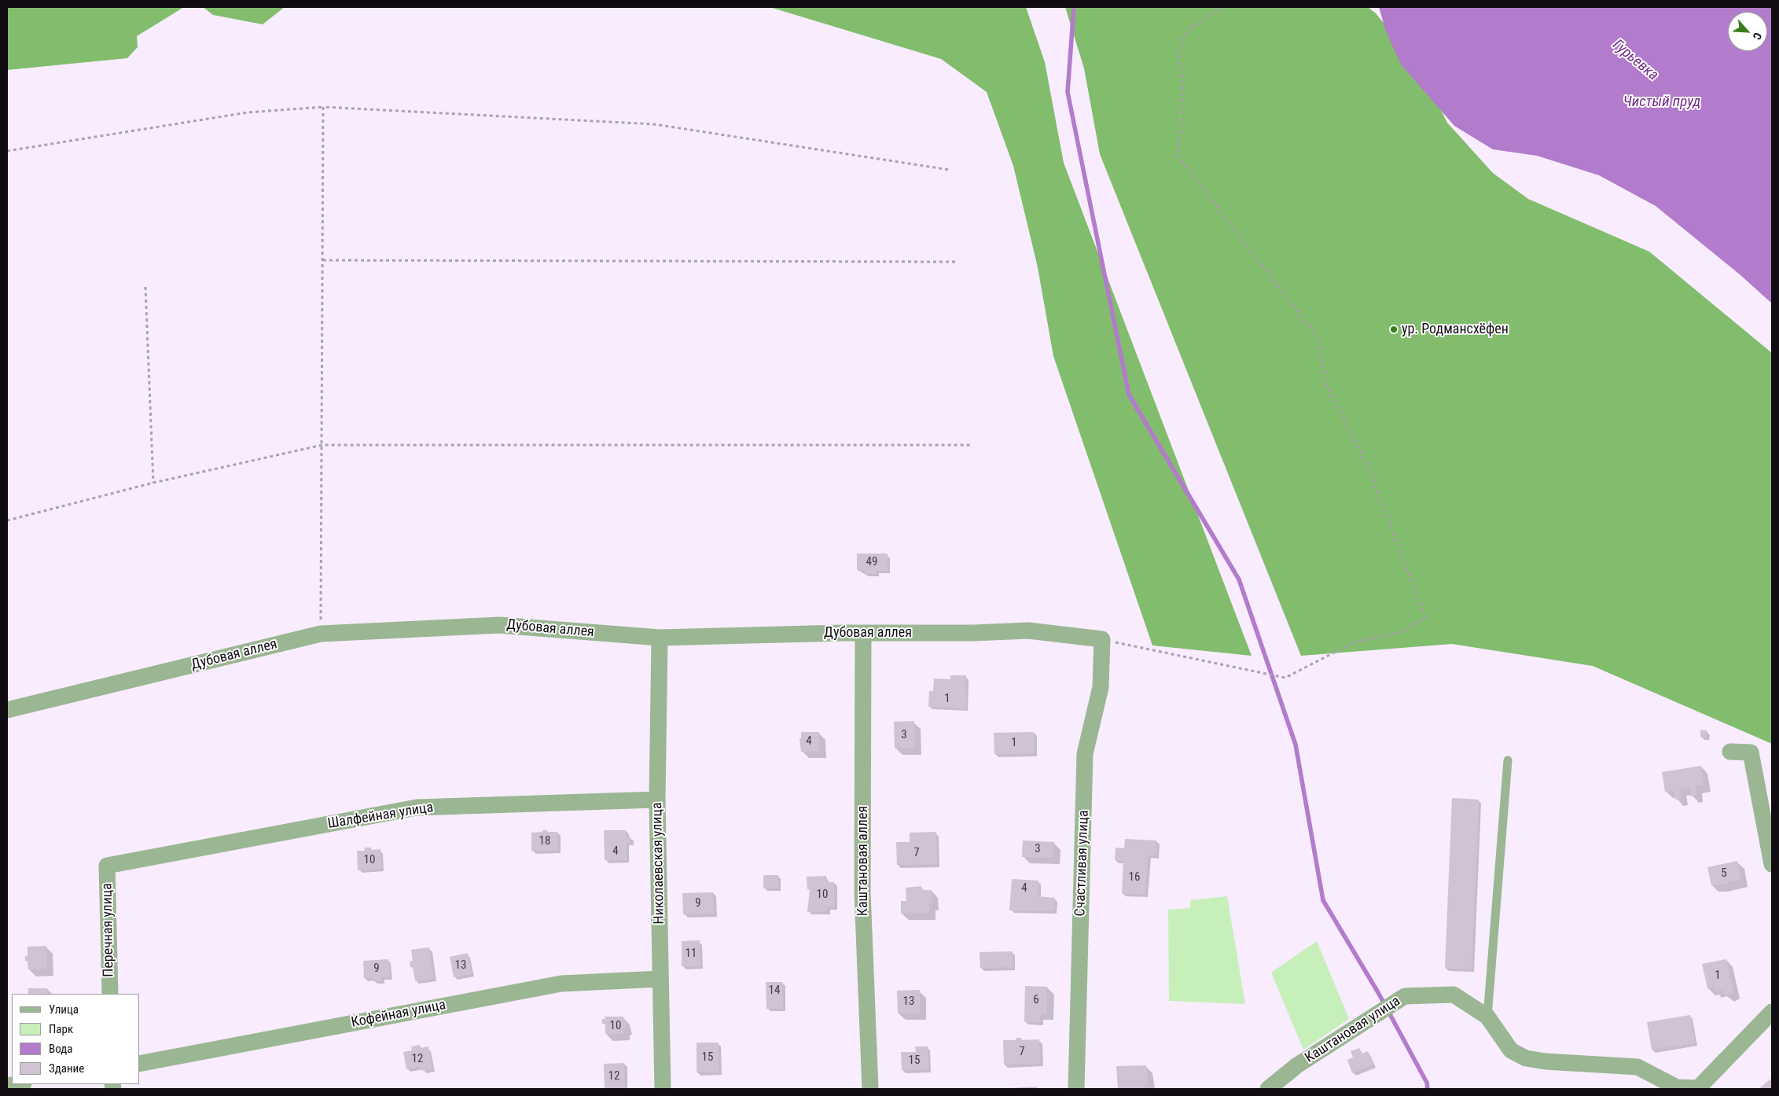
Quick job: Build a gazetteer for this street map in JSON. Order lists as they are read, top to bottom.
{
  "streets": {
    "street": [
      "Дубовая аллея",
      "Шалфейная улица",
      "Каштановая аллея",
      "Николаевская улица",
      "Счастливая улица",
      "Перечная улица",
      "Кофейная улица",
      "Каштановая улица"
    ]
  },
  "crossings": [
    ["Дубовая аллея", "Каштановая аллея"],
    ["Дубовая аллея", "Николаевская улица"],
    ["Дубовая аллея", "Счастливая улица"],
    ["Шалфейная улица", "Николаевская улица"],
    ["Шалфейная улица", "Перечная улица"],
    ["Николаевская улица", "Кофейная улица"]
  ],
  "water": ["Гурьевка", "Чистый пруд"],
  "places": ["ур. Родмансхёфен"],
  "house_numbers": [
    "49",
    "1",
    "3",
    "4",
    "1",
    "18",
    "3",
    "4",
    "7",
    "10",
    "5",
    "16",
    "4",
    "10",
    "9",
    "11",
    "13",
    "9",
    "1",
    "14",
    "6",
    "13",
    "10",
    "7",
    "15",
    "12",
    "15",
    "12"
  ],
  "legend": [
    "Улица",
    "Парк",
    "Вода",
    "Здание"
  ],
  "north": "bottom right"
}
